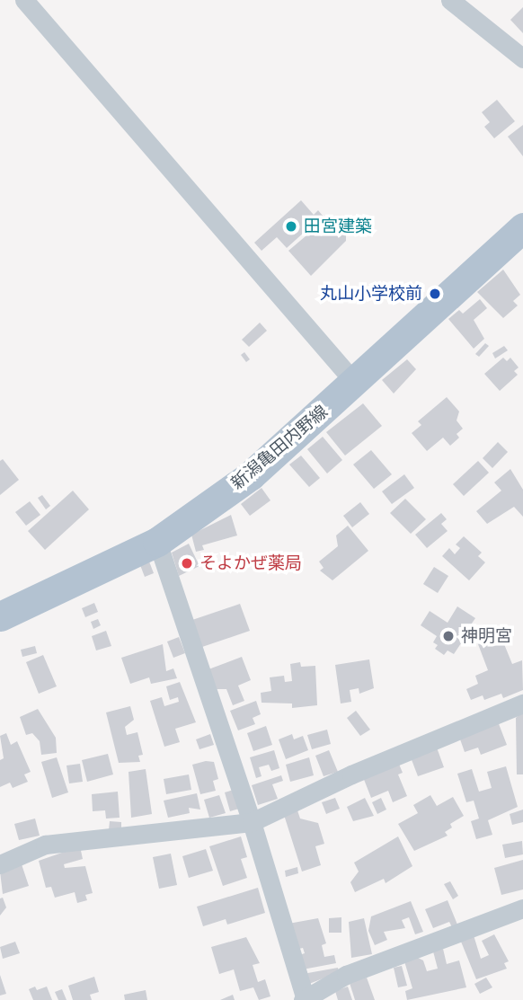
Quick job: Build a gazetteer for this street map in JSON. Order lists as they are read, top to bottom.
{
  "streets": {
    "main road": ["新潟亀田内野線"]
  },
  "places": [
    "田宮建築",
    "丸山小学校前",
    "そよかぜ薬局",
    "神明宮"
  ]
}
